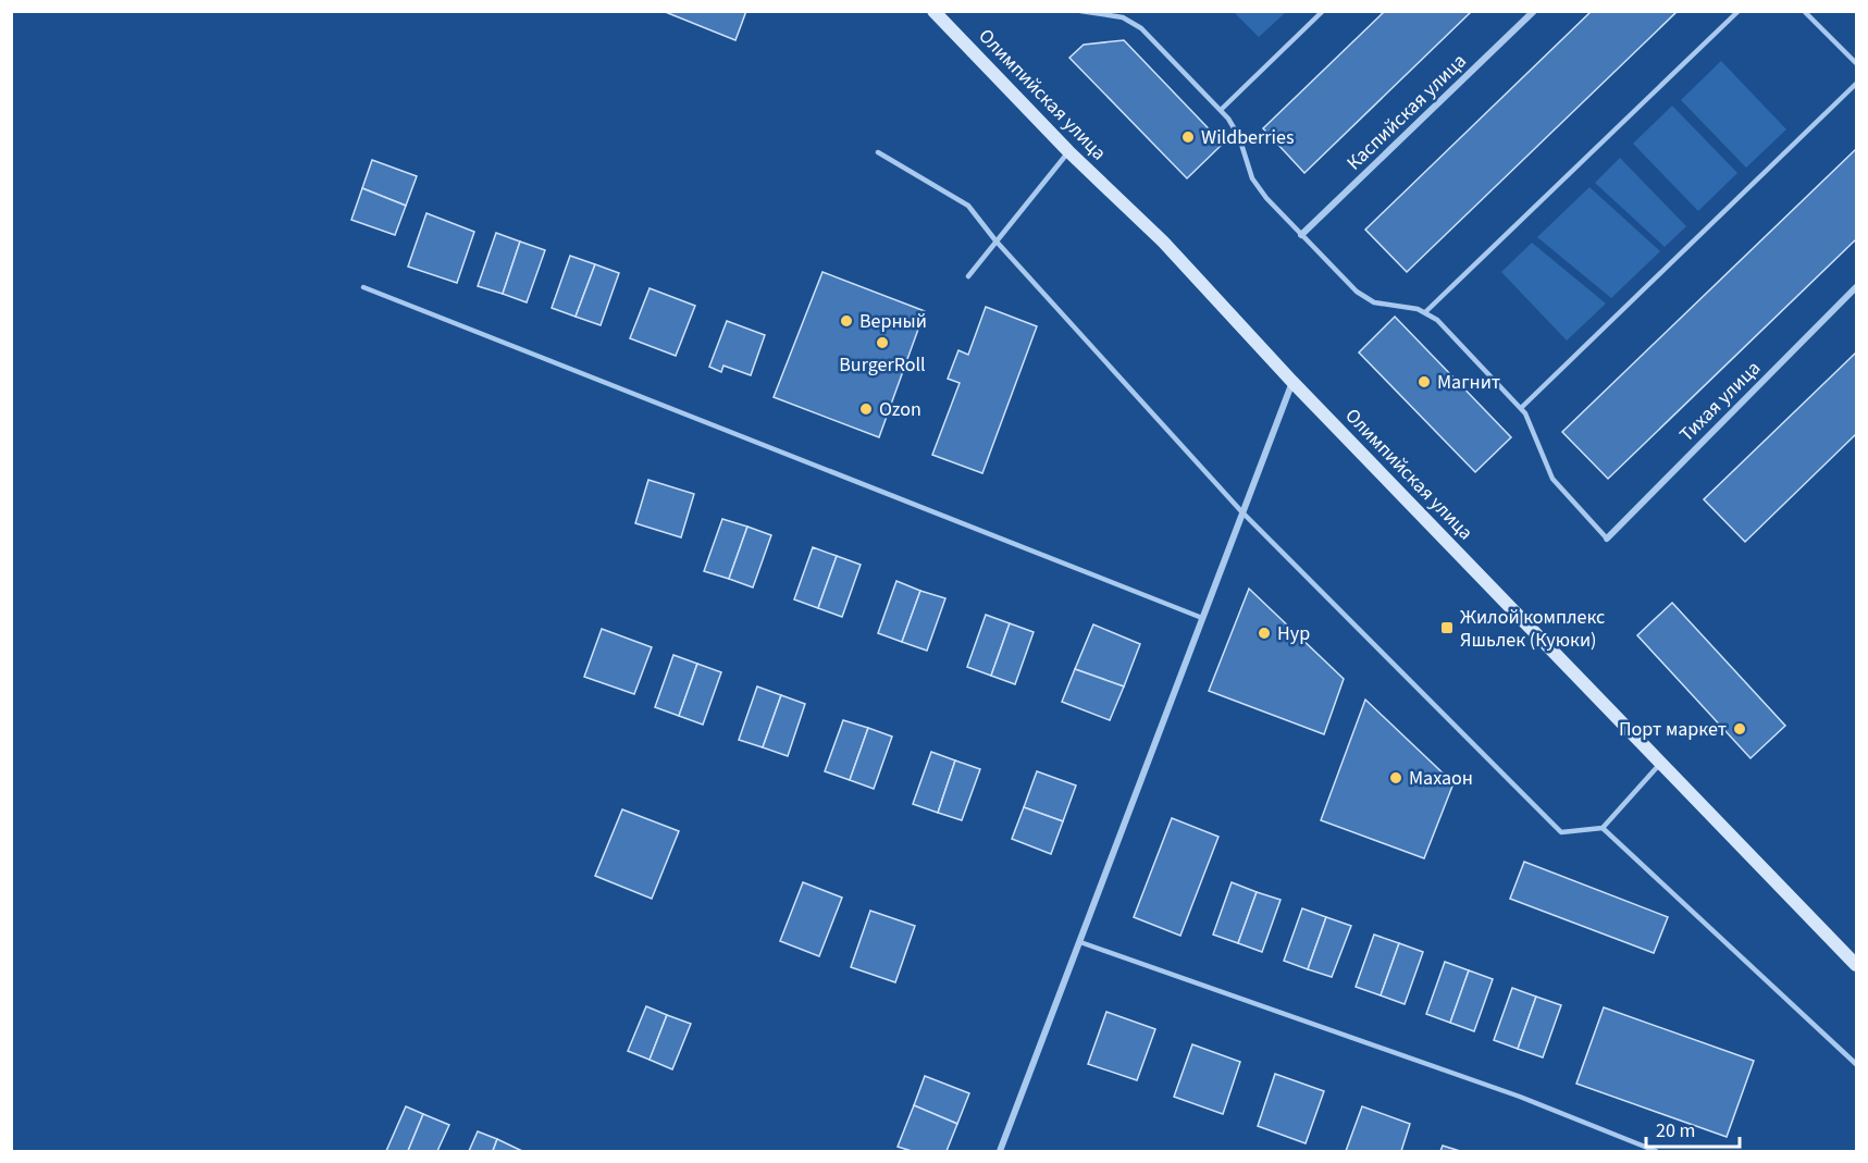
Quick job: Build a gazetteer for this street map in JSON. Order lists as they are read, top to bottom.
{
  "streets": {
    "street": ["Олимпийская улица", "Каспийская улица", "Тихая улица"]
  },
  "places": {
    "other": [
      "Wildberries",
      "Верный",
      "BurgerRoll",
      "Магнит",
      "Ozon",
      "Нур",
      "Порт маркет",
      "Махаон"
    ],
    "transit": ["Жилой комплекс Яшьлек (Куюки)"]
  },
  "scale_bar": "20 m"
}
